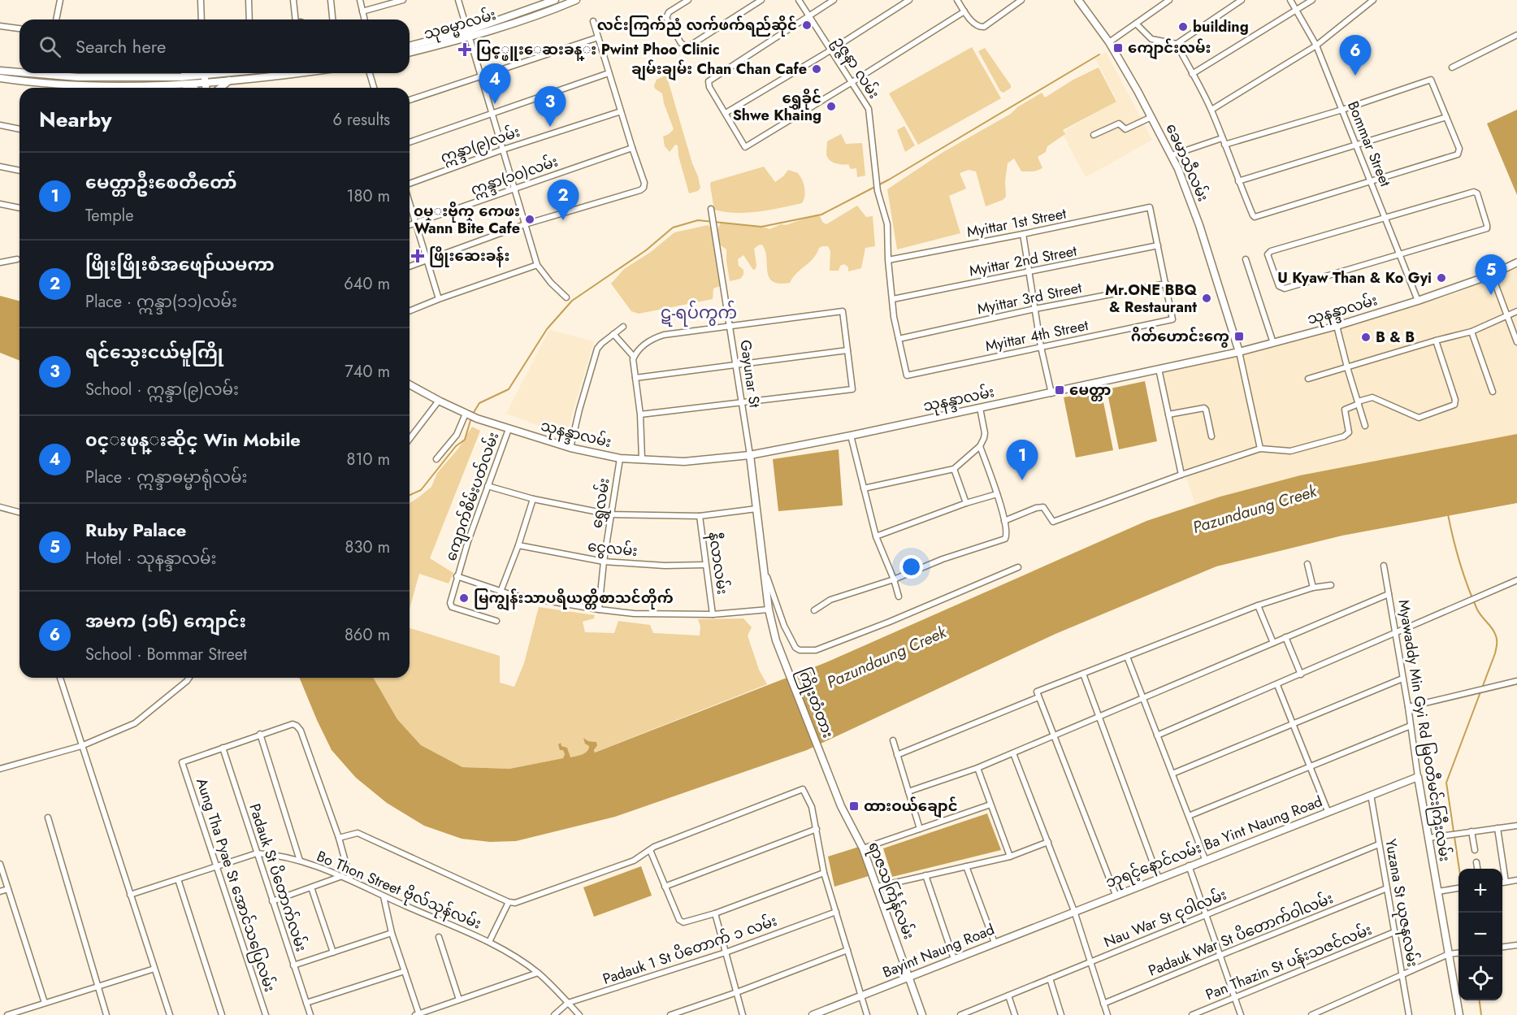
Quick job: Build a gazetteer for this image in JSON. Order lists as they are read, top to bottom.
{
  "streets": {
    "main road": [
      "သုဓမ္မာလမ်း",
      "ခေမာသီလမ်း",
      "သုနန္ဒာလမ်း",
      "ကြိုးတံတား",
      "Myawaddy Min Gyi Rd မြဝတီမင်းကြီးလမ်း",
      "ဘုရင့်နောင်လမ်း Ba Yint Naung Road",
      "ရာဇသင်္ကြန်လမ်း",
      "Bayint Naung Road"
    ],
    "street": [
      "ဥဇ္ဇနာ လမ်း",
      "Bommar Street",
      "ဣန္ဒာ(၉)လမ်း",
      "ဣန္ဒာ(၁၀)လမ်း",
      "Myittar 1st Street",
      "Myittar 2nd Street",
      "Myittar 3rd Street",
      "Myittar 4th Street",
      "Gayunar St",
      "ကျောက်စိမ်းပတ်လမ်း",
      "ရွှေလမ်း",
      "ငွေလမ်း",
      "နီလာလမ်း",
      "Padauk St ပိတောက်လမ်း",
      "Aung Tha Pyae St အောင်သပြေလမ်း",
      "Bo Thon Street ဗိုလ်သုန်လမ်း",
      "Yuzana St ယုဇနလမ်း",
      "Nau War St ငုဝါလမ်း",
      "Padauk War St ပိတောက်ဝါလမ်း",
      "Padauk 1 St ပိတောက် ၁ လမ်း",
      "Pan Thazin St ပန်းသဇင်လမ်း"
    ]
  },
  "crossings": [
    ["ဥဇ္ဇနာ လမ်း", "Myittar 1st Street"],
    ["ဥဇ္ဇနာ လမ်း", "Myittar 2nd Street"],
    ["ဥဇ္ဇနာ လမ်း", "Myittar 3rd Street"],
    ["ဥဇ္ဇနာ လမ်း", "Myittar 4th Street"],
    ["Bommar Street", "သုနန္ဒာလမ်း"],
    ["ခေမာသီလမ်း", "သုနန္ဒာလမ်း"],
    ["Myittar 1st Street", "Myittar 2nd Street"],
    ["Myittar 3rd Street", "Myittar 4th Street"],
    ["သုနန္ဒာလမ်း", "Gayunar St"],
    ["သုနန္ဒာလမ်း", "ကျောက်စိမ်းပတ်လမ်း"],
    ["သုနန္ဒာလမ်း", "ရွှေလမ်း"],
    ["သုနန္ဒာလမ်း", "ကြိုးတံတား"],
    ["Gayunar St", "ကြိုးတံတား"],
    ["ကျောက်စိမ်းပတ်လမ်း", "ရွှေလမ်း"],
    ["ကျောက်စိမ်းပတ်လမ်း", "နီလာလမ်း"],
    ["ကျောက်စိမ်းပတ်လမ်း", "ကြိုးတံတား"],
    ["ရွှေလမ်း", "ငွေလမ်း"],
    ["ငွေလမ်း", "နီလာလမ်း"],
    ["ကြိုးတံတား", "ရာဇသင်္ကြန်လမ်း"],
    ["Myawaddy Min Gyi Rd မြဝတီမင်းကြီးလမ်း", "ဘုရင့်နောင်လမ်း Ba Yint Naung Road"],
    ["ဘုရင့်နောင်လမ်း Ba Yint Naung Road", "Yuzana St ယုဇနလမ်း"],
    ["ဘုရင့်နောင်လမ်း Ba Yint Naung Road", "Bayint Naung Road"],
    ["Padauk St ပိတောက်လမ်း", "Aung Tha Pyae St အောင်သပြေလမ်း"],
    ["Padauk St ပိတောက်လမ်း", "Bo Thon Street ဗိုလ်သုန်လမ်း"],
    ["Aung Tha Pyae St အောင်သပြေလမ်း", "Bo Thon Street ဗိုလ်သုန်လမ်း"],
    ["Bo Thon Street ဗိုလ်သုန်လမ်း", "Padauk 1 St ပိတောက် ၁ လမ်း"],
    ["ရာဇသင်္ကြန်လမ်း", "Bayint Naung Road"],
    ["Yuzana St ယုဇနလမ်း", "Nau War St ငုဝါလမ်း"],
    ["Yuzana St ယုဇနလမ်း", "Padauk War St ပိတောက်ဝါလမ်း"],
    ["Yuzana St ယုဇနလမ်း", "Pan Thazin St ပန်းသဇင်လမ်း"]
  ],
  "districts": ["ဋ-ရပ်ကွက်"],
  "water": ["Pazundaung Creek"],
  "places": {
    "other": [
      "လင်းကြက်ညံ လက်ဖက်ရည်ဆိုင်",
      "building",
      "ချမ်းချမ်း Chan Chan Cafe",
      "ရွှေခိုင် Shwe Khaing",
      "၀မ္းဗိုက္ ကေဖး Wann Bite Cafe",
      "U Kyaw Than & Ko Gyi",
      "Mr.ONE BBQ & Restaurant",
      "B & B",
      "မြကျွန်းသာပရိယတ္တိစာသင်တိုက်"
    ],
    "transit": [
      "ကျောင်းလမ်း",
      "ဂိတ်ဟောင်းကွေ",
      "မေတ္တာ",
      "ထားဝယ်ချောင်"
    ],
    "health": ["ပြင့္ဖူးေဆးခန္း Pwint Phoo Clinic", "ဖြိုးဆေးခန်း"]
  },
  "page": {
    "search": "Search here",
    "pins": [
      "6",
      "4",
      "3",
      "2",
      "5",
      "1"
    ],
    "heading": ["Nearby", "6 results"],
    "list": [
      {
        "mark": "1",
        "name": "မေတ္တာဦးစေတီတော်",
        "note": "Temple",
        "value": "180 m"
      },
      {
        "mark": "2",
        "name": "ဖြိုးဖြိုးစံအဖျော်ယမကာ",
        "note": "Place · ဣန္ဒာ(၁၁)လမ်း",
        "value": "640 m"
      },
      {
        "mark": "3",
        "name": "ရင်သွေးငယ်မူကြို",
        "note": "School · ဣန္ဒာ(၉)လမ်း",
        "value": "740 m"
      },
      {
        "mark": "4",
        "name": "၀င္းဖုန္းဆိုင္ Win Mobile",
        "note": "Place · ဣန္ဒာဓမ္မာရုံလမ်း",
        "value": "810 m"
      },
      {
        "mark": "5",
        "name": "Ruby Palace",
        "note": "Hotel · သုနန္ဒာလမ်း",
        "value": "830 m"
      },
      {
        "mark": "6",
        "name": "အမက (၁၆) ကျောင်း",
        "note": "School · Bommar Street",
        "value": "860 m"
      }
    ],
    "map_buttons": ["+", "−"]
  }
}
